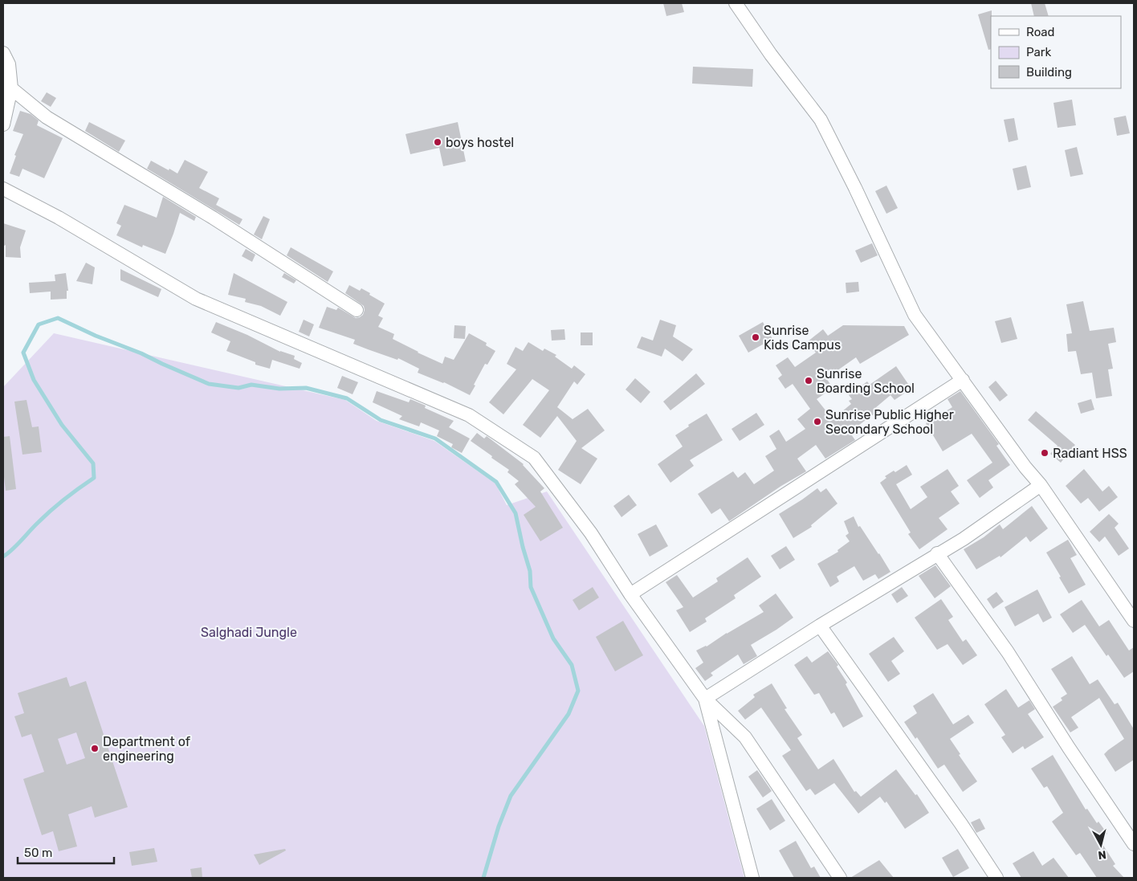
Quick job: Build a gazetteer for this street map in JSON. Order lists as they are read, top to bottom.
{
  "parks": ["Salghadi Jungle"],
  "places": [
    "boys hostel",
    "Sunrise Kids Campus",
    "Sunrise Boarding School",
    "Sunrise Public Higher Secondary School",
    "Radiant HSS",
    "Department of engineering"
  ],
  "legend": ["Road", "Park", "Building"],
  "scale_bar": "50 m",
  "north": "bottom"
}
